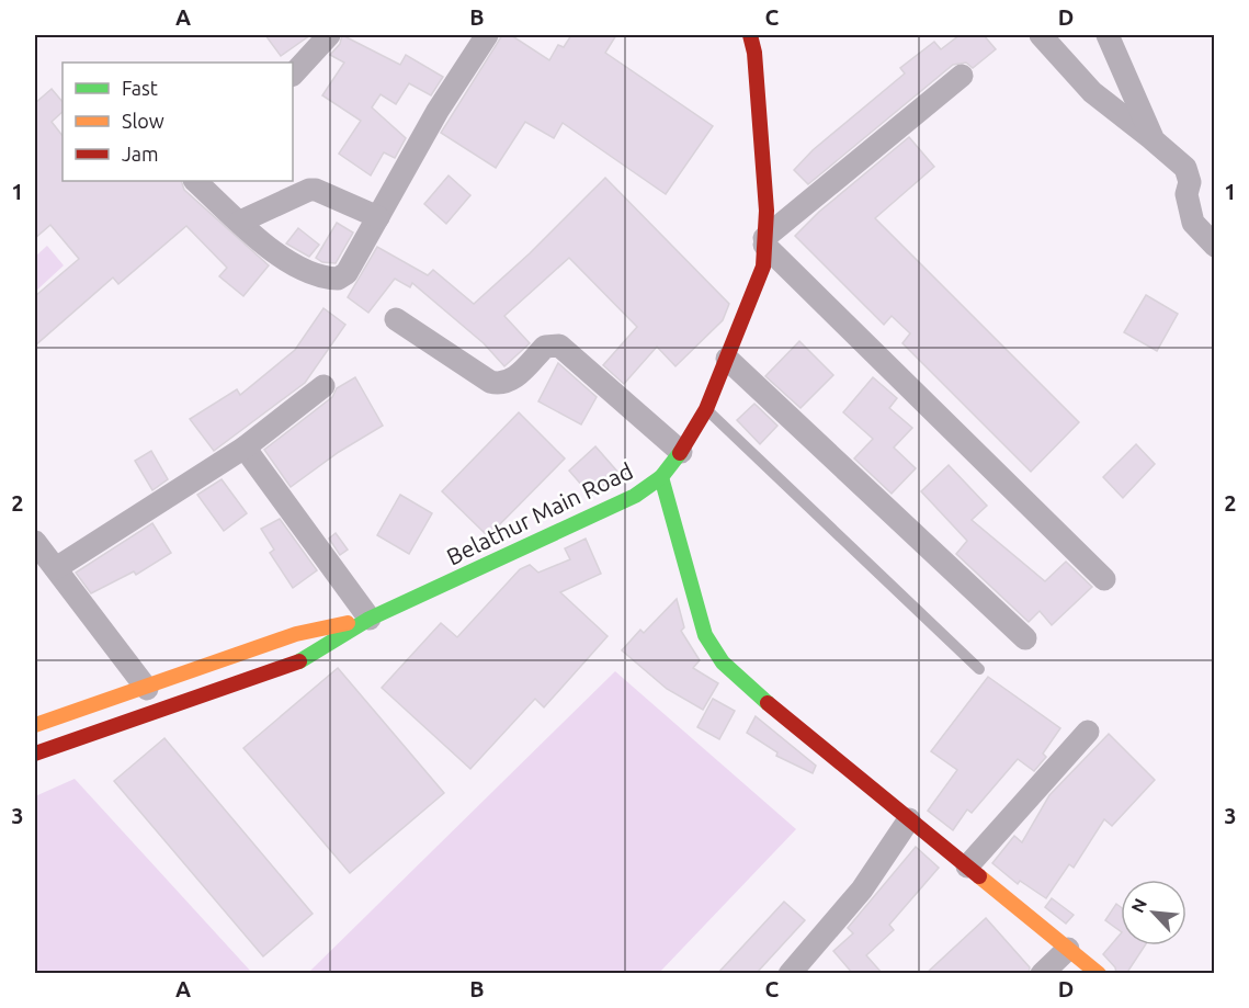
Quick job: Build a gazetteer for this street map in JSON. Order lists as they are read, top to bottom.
{
  "streets": {
    "street": ["Belathur Main Road"]
  },
  "legend": ["Fast", "Slow", "Jam"],
  "north": "top left",
  "grid": {
    "columns": [
      "A",
      "B",
      "C",
      "D"
    ],
    "rows": ["1", "2", "3"]
  }
}
